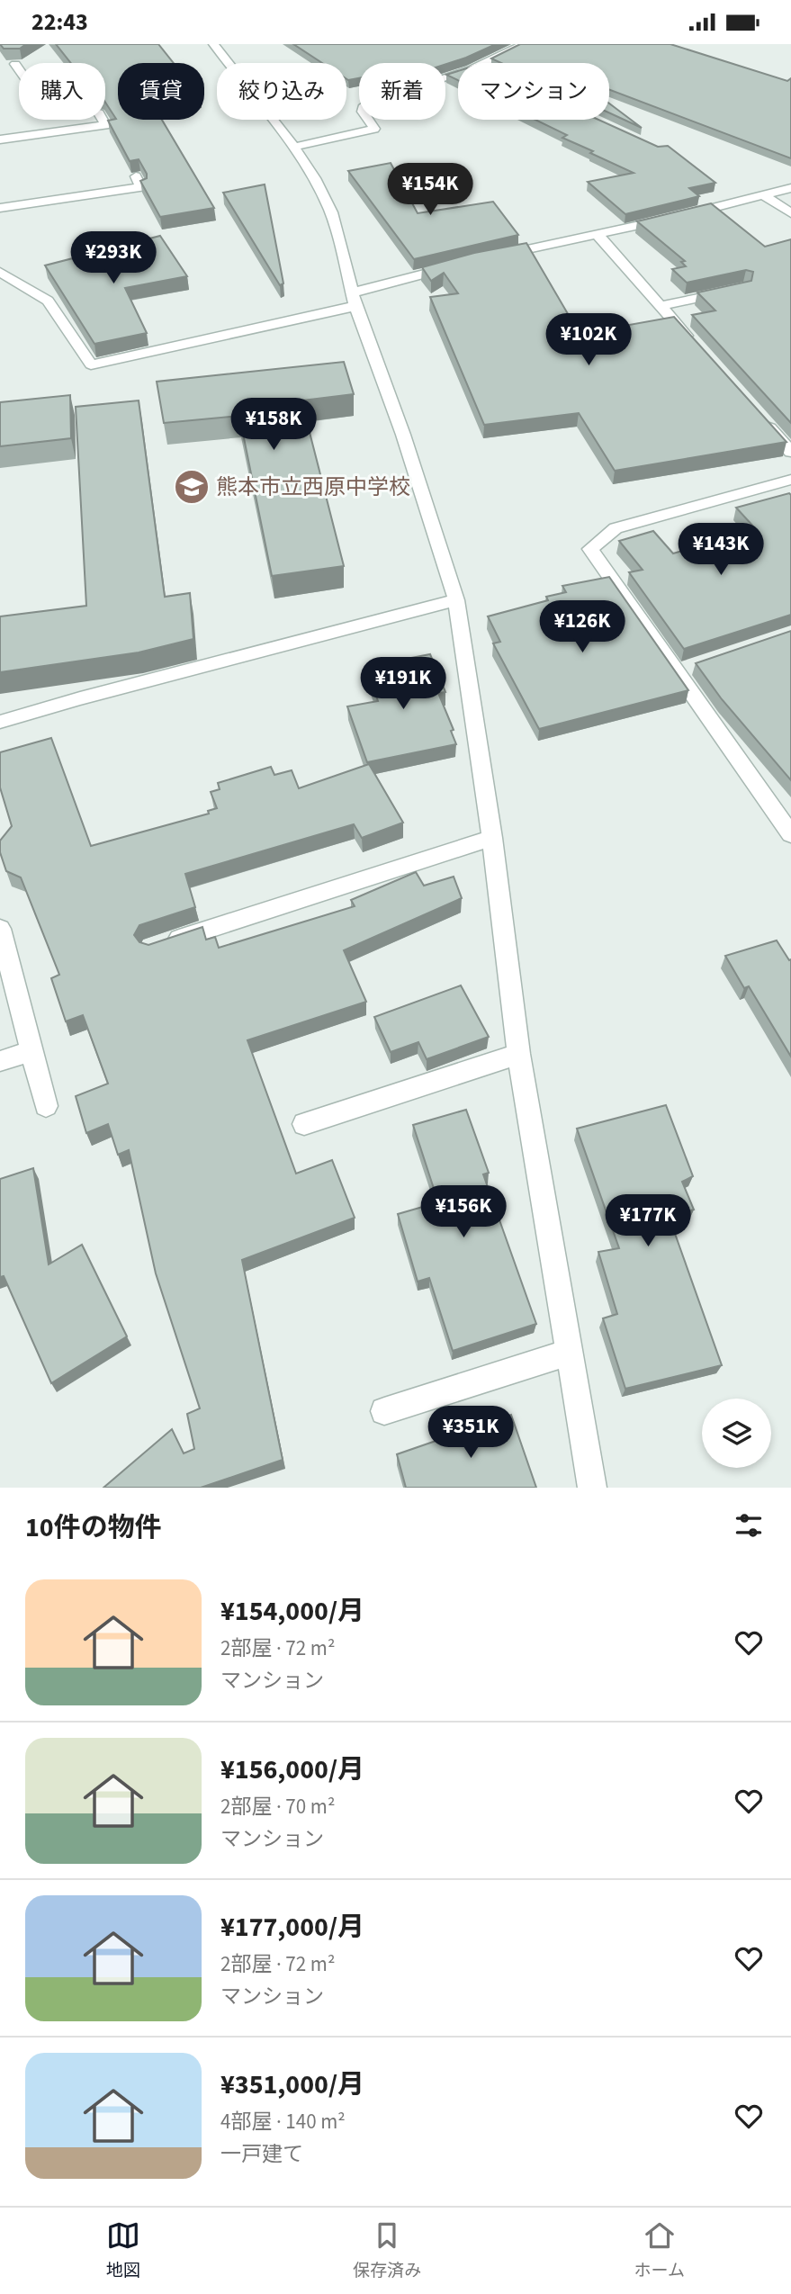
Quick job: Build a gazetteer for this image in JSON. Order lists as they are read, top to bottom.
{
  "places": {
    "school or university": ["熊本市立西原中学校"]
  },
  "page": {
    "status": "22:43",
    "chip": [
      "購入",
      "賃貸",
      "絞り込み",
      "新着",
      "マンション"
    ],
    "price": [
      "¥154K",
      "¥293K",
      "¥102K",
      "¥158K",
      "¥143K",
      "¥126K",
      "¥191K",
      "¥156K",
      "¥177K",
      "¥351K"
    ],
    "heading": "10件の物件",
    "list": [
      {
        "name": "¥154,000/月",
        "note": "2部屋 · 72 m² · マンション"
      },
      {
        "name": "¥156,000/月",
        "note": "2部屋 · 70 m² · マンション"
      },
      {
        "name": "¥177,000/月",
        "note": "2部屋 · 72 m² · マンション"
      },
      {
        "name": "¥351,000/月",
        "note": "4部屋 · 140 m² · 一戸建て"
      }
    ],
    "tabs": ["地図", "保存済み", "ホーム"]
  }
}
